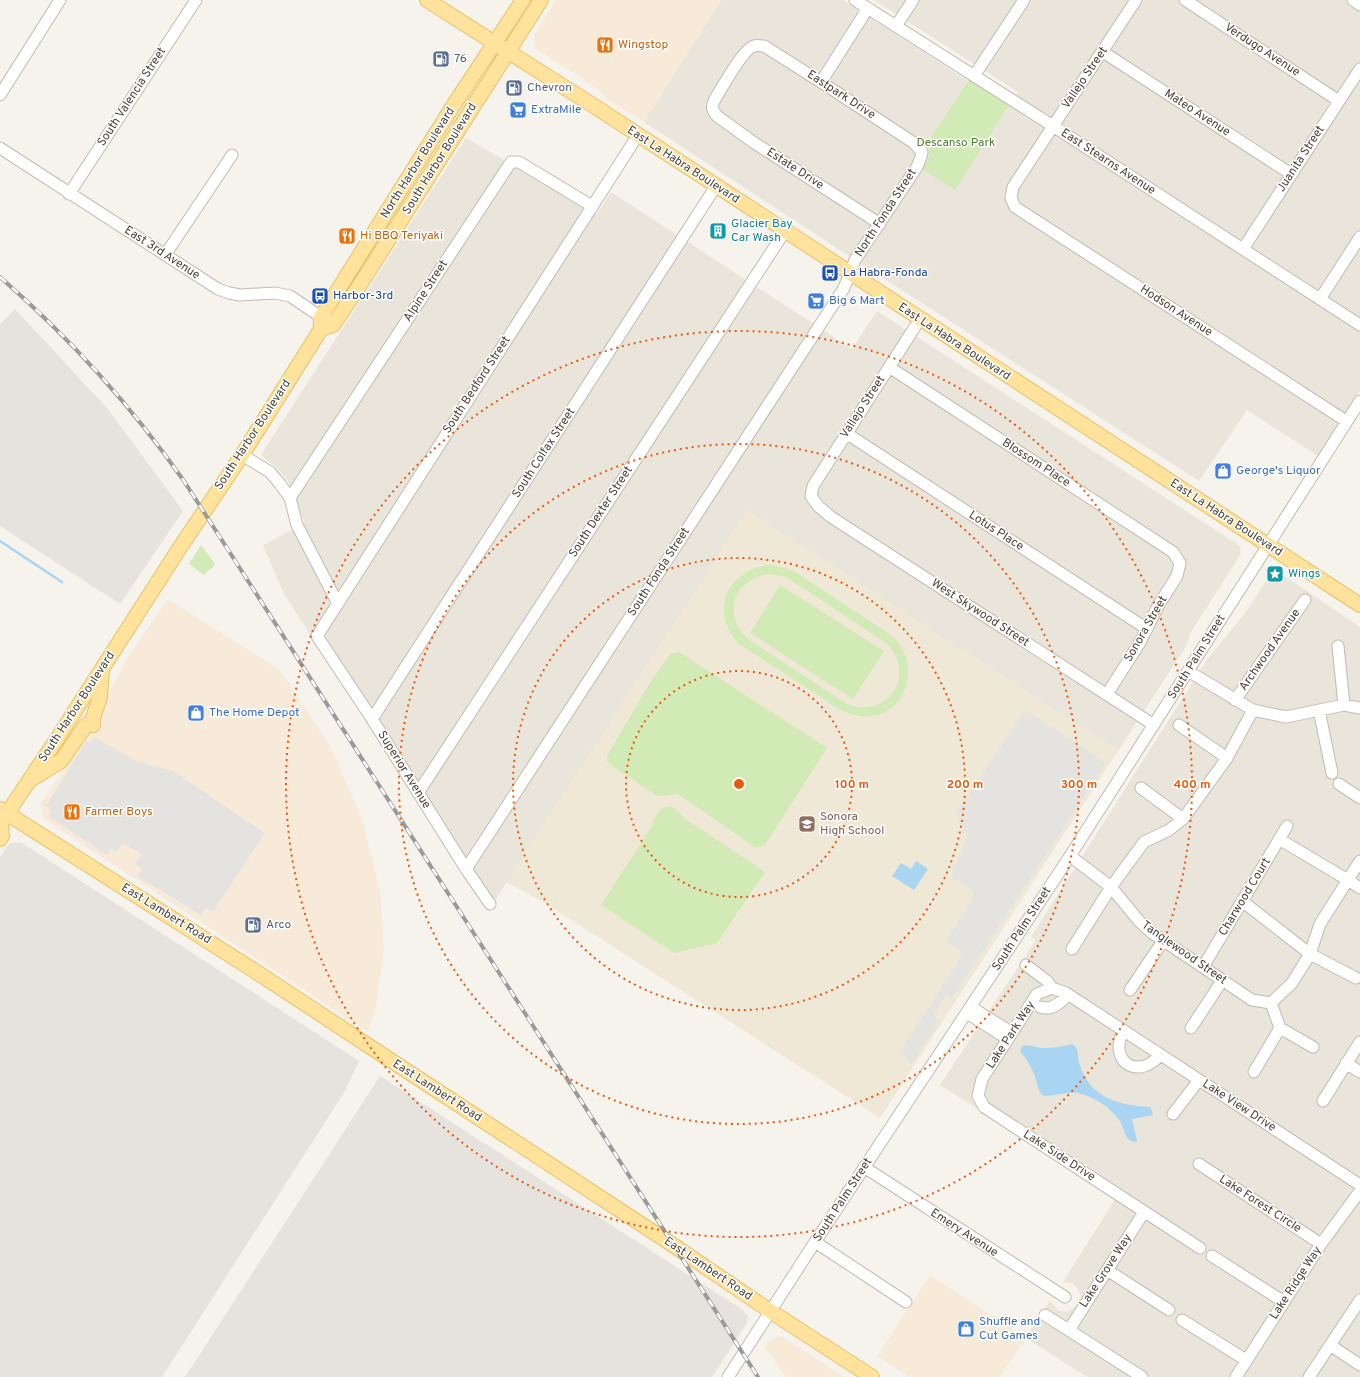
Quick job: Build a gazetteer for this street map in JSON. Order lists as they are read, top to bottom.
{
  "streets": {
    "main road": [
      "South Harbor Boulevard",
      "North Harbor Boulevard",
      "East La Habra Boulevard",
      "East Lambert Road"
    ],
    "street": [
      "Verdugo Avenue",
      "Vallejo Street",
      "Eastpark Drive",
      "South Valencia Street",
      "Mateo Avenue",
      "Juanita Street",
      "East Stearns Avenue",
      "Estate Drive",
      "North Fonda Street",
      "East 3rd Avenue",
      "Alpine Street",
      "Hodson Avenue",
      "South Bedford Street",
      "South Colfax Street",
      "Blossom Place",
      "South Dexter Street",
      "Lotus Place",
      "South Fonda Street",
      "West Skywood Street",
      "Sonora Street",
      "Archwood Avenue",
      "South Palm Street",
      "Superior Avenue",
      "Charwood Court",
      "Tanglewood Street",
      "Lake Park Way",
      "Lake View Drive",
      "Lake Side Drive",
      "Lake Forest Circle",
      "Emery Avenue",
      "Lake Grove Way",
      "Lake Ridge Way"
    ]
  },
  "crossings": [
    ["Verdugo Avenue", "Juanita Street"],
    ["Vallejo Street", "Mateo Avenue"],
    ["Vallejo Street", "East Stearns Avenue"],
    ["Vallejo Street", "East La Habra Boulevard"],
    ["Vallejo Street", "Hodson Avenue"],
    ["Vallejo Street", "Blossom Place"],
    ["Vallejo Street", "Lotus Place"],
    ["Vallejo Street", "West Skywood Street"],
    ["Eastpark Drive", "Estate Drive"],
    ["Eastpark Drive", "North Fonda Street"],
    ["South Valencia Street", "East 3rd Avenue"],
    ["Mateo Avenue", "Juanita Street"],
    ["South Harbor Boulevard", "North Harbor Boulevard"],
    ["South Harbor Boulevard", "East La Habra Boulevard"],
    ["South Harbor Boulevard", "East 3rd Avenue"],
    ["South Harbor Boulevard", "East Lambert Road"],
    ["Juanita Street", "East Stearns Avenue"],
    ["North Harbor Boulevard", "East La Habra Boulevard"],
    ["North Harbor Boulevard", "East 3rd Avenue"],
    ["East La Habra Boulevard", "North Fonda Street"],
    ["East La Habra Boulevard", "South Bedford Street"],
    ["East La Habra Boulevard", "South Colfax Street"],
    ["East La Habra Boulevard", "South Dexter Street"],
    ["East La Habra Boulevard", "South Fonda Street"],
    ["East La Habra Boulevard", "South Palm Street"],
    ["Estate Drive", "North Fonda Street"],
    ["North Fonda Street", "South Fonda Street"],
    ["Alpine Street", "South Bedford Street"],
    ["Hodson Avenue", "South Palm Street"],
    ["South Bedford Street", "Superior Avenue"],
    ["South Colfax Street", "Superior Avenue"],
    ["Blossom Place", "Sonora Street"],
    ["South Dexter Street", "Superior Avenue"],
    ["Lotus Place", "Sonora Street"],
    ["South Fonda Street", "Superior Avenue"],
    ["West Skywood Street", "Sonora Street"],
    ["West Skywood Street", "South Palm Street"],
    ["Archwood Avenue", "Tanglewood Street"],
    ["South Palm Street", "East Lambert Road"],
    ["South Palm Street", "Tanglewood Street"],
    ["South Palm Street", "Emery Avenue"],
    ["Charwood Court", "Tanglewood Street"],
    ["Lake Park Way", "Lake Side Drive"],
    ["Lake Side Drive", "Lake Grove Way"],
    ["Lake Forest Circle", "Lake Ridge Way"]
  ],
  "parks": ["Descanso Park"],
  "places": {
    "restaurant": ["Wingstop", "Hi BBQ Teriyaki", "Farmer Boys"],
    "fuel station": ["76", "Chevron", "Arco"],
    "supermarket": ["ExtraMile", "Big 6 Mart"],
    "building": ["Glacier Bay Car Wash"],
    "bus stop": ["La Habra-Fonda", "Harbor-3rd"],
    "shop": ["George's Liquor", "The Home Depot", "Shuffle and Cut Games"],
    "place": ["Wings"],
    "school or university": ["Sonora High School"]
  },
  "rings": [
    "100 m",
    "200 m",
    "300 m",
    "400 m"
  ]
}
